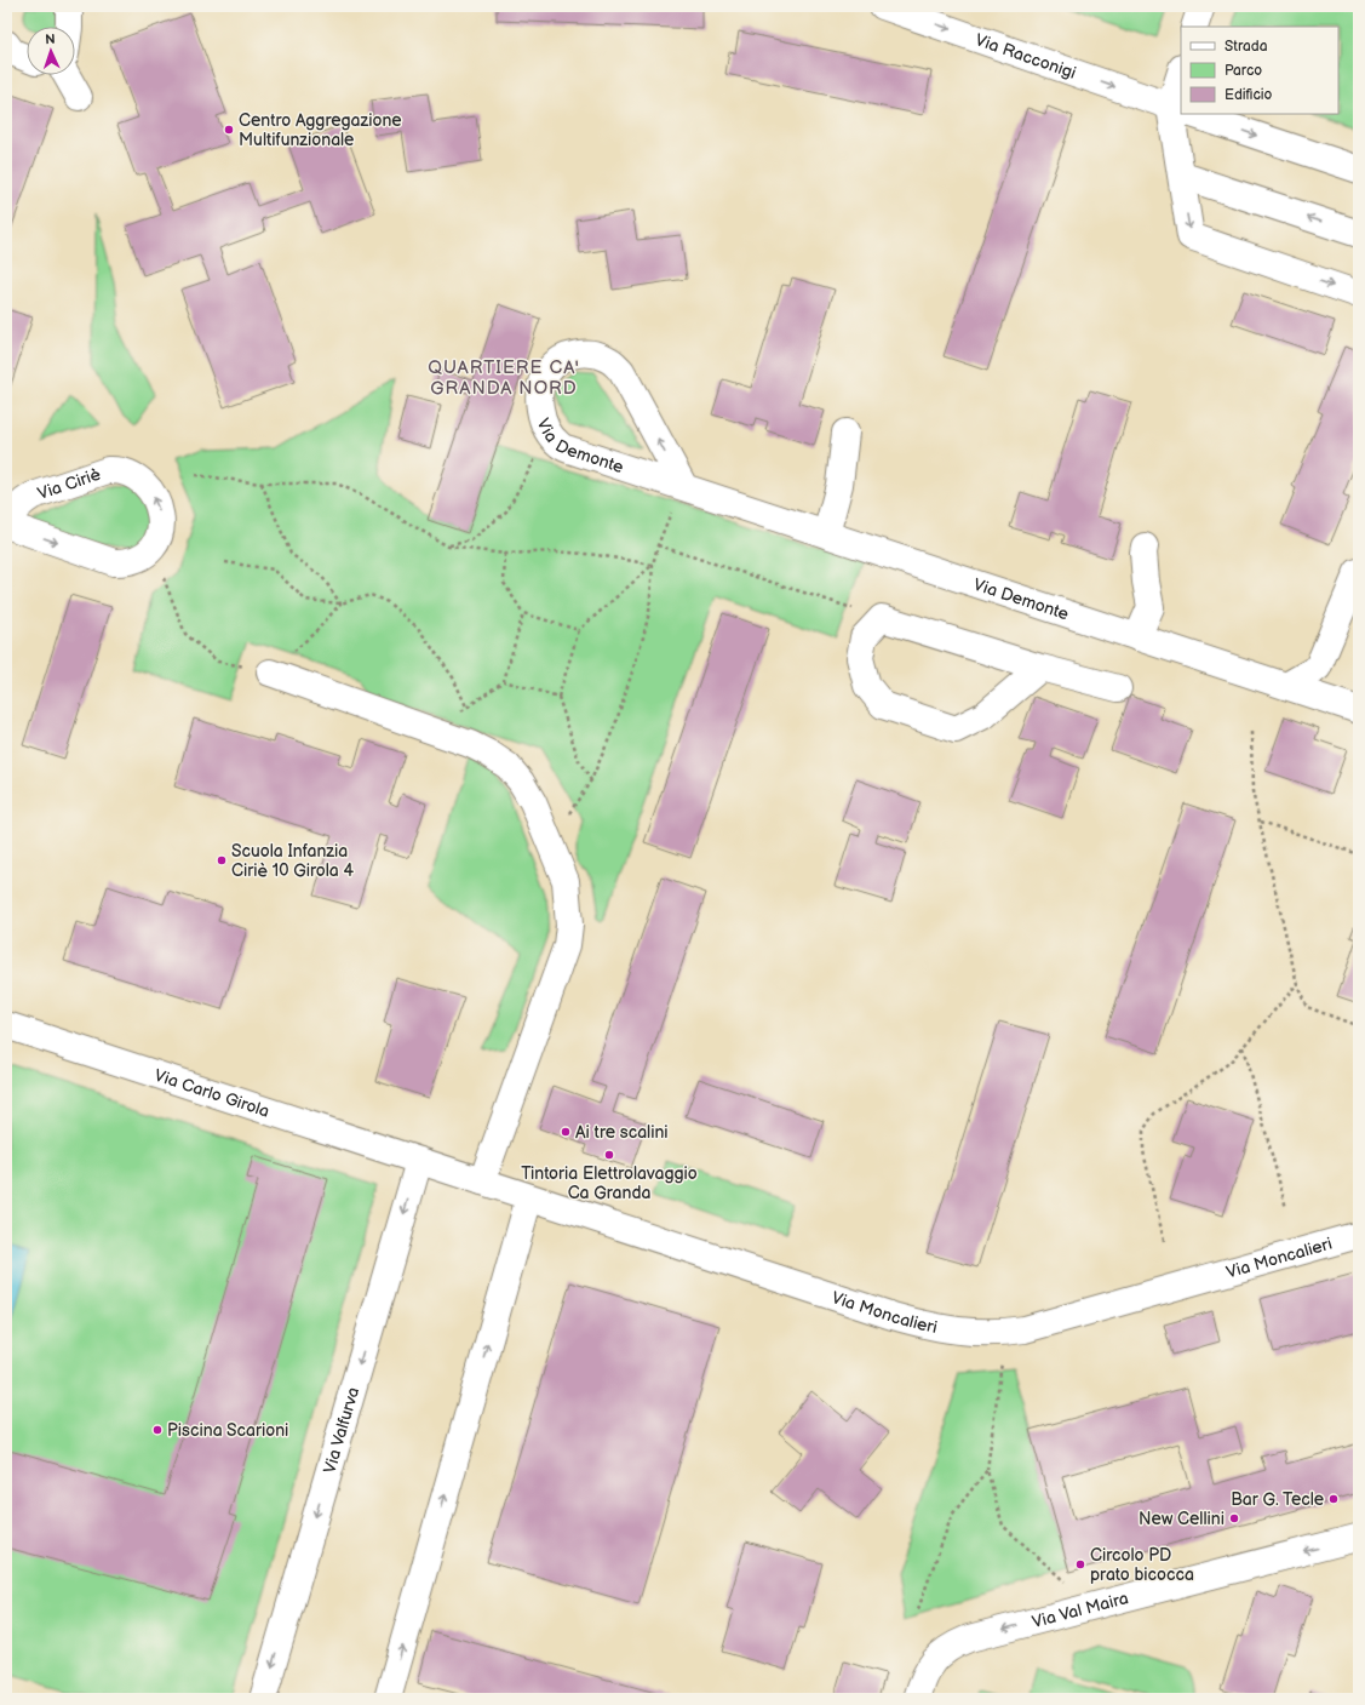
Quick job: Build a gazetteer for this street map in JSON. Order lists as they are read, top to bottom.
{
  "streets": {
    "street": [
      "Via Racconigi",
      "Via Demonte",
      "Via Ciriè",
      "Via Carlo Girola",
      "Via Moncalieri",
      "Via Valfurva",
      "Via Val Maira"
    ]
  },
  "crossings": [
    ["Via Carlo Girola", "Via Moncalieri"],
    ["Via Carlo Girola", "Via Valfurva"],
    ["Via Moncalieri", "Via Valfurva"]
  ],
  "one_way": ["Via Val Maira"],
  "districts": ["QUARTIERE CA' GRANDA NORD"],
  "places": [
    "Centro Aggregazione Multifunzionale",
    "Scuola Infanzia Ciriè 10 Girola 4",
    "Ai tre scalini",
    "Tintoria Elettrolavaggio Ca Granda",
    "Piscina Scarioni",
    "Bar G. Tecle",
    "New Cellini",
    "Circolo PD prato bicocca"
  ],
  "legend": ["Strada", "Parco", "Edificio"],
  "north": "top"
}
